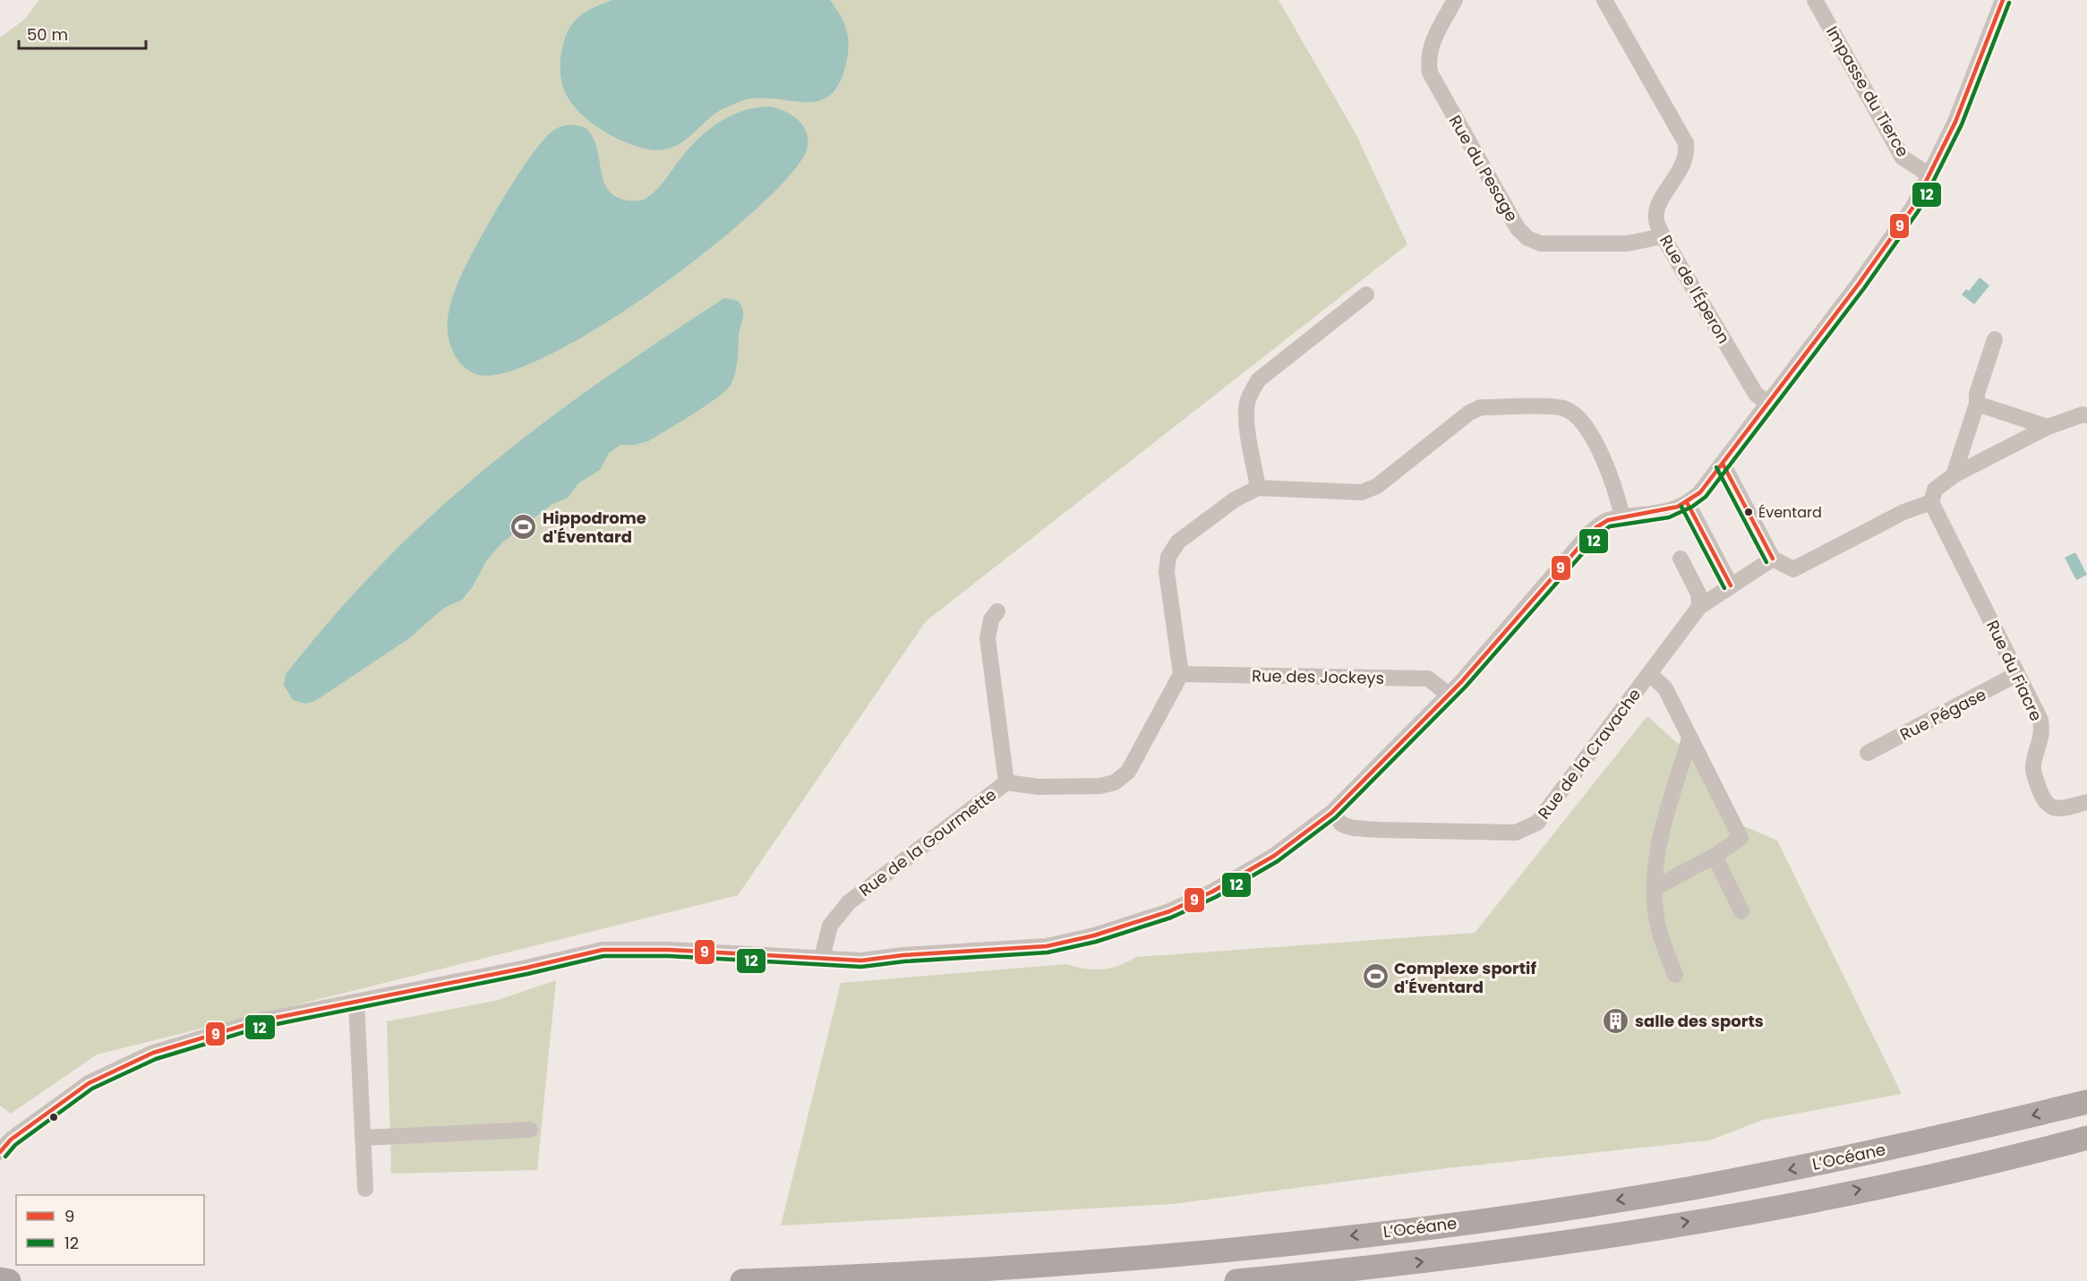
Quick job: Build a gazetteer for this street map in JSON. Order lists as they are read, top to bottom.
{
  "streets": {
    "highway": ["L’Océane"],
    "street": [
      "Impasse du Tierce",
      "Rue du Pesage",
      "Rue de l'Éperon",
      "Rue du Fiacre",
      "Rue des Jockeys",
      "Rue Pégase",
      "Rue de la Cravache",
      "Rue de la Gourmette"
    ]
  },
  "crossings": [
    ["Rue du Pesage", "Rue de l'Éperon"],
    ["Rue du Fiacre", "Rue Pégase"],
    ["Rue des Jockeys", "Rue de la Gourmette"]
  ],
  "places": {
    "other": ["Éventard"],
    "sports": ["Hippodrome d'Éventard", "Complexe sportif d'Éventard"],
    "building": ["salle des sports"]
  },
  "lines": ["transit line 9", "transit line 12"],
  "legend": ["9", "12"],
  "scale_bar": "50 m"
}
